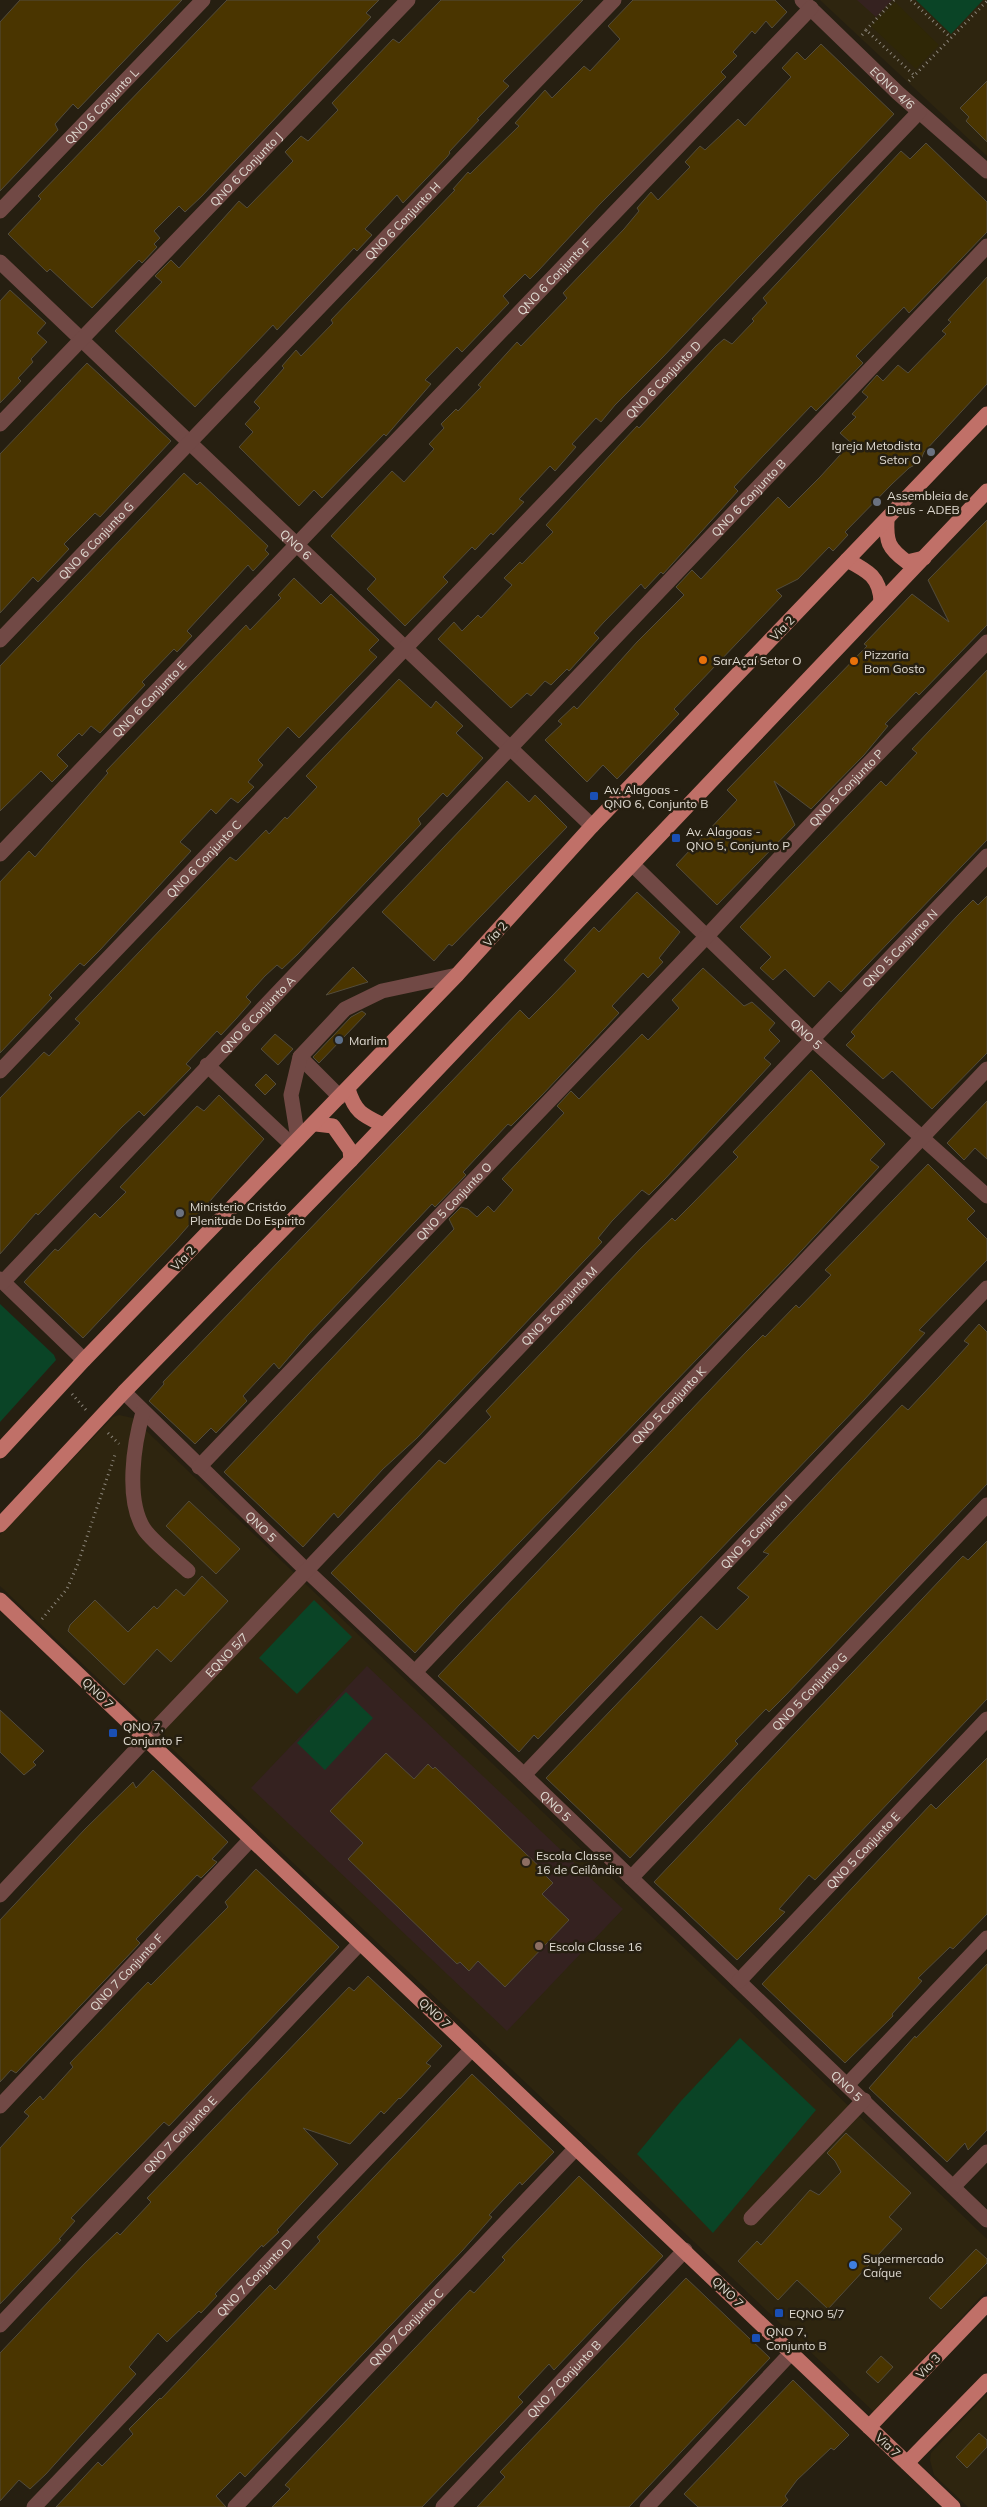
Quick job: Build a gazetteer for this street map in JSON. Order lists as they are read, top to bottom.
{
  "streets": {
    "main road": [
      "Via 2",
      "QNO 7",
      "Via 3",
      "Via 7"
    ],
    "street": [
      "EQNO 4/6",
      "QNO 6 Conjunto L",
      "QNO 6 Conjunto J",
      "QNO 6 Conjunto H",
      "QNO 6 Conjunto F",
      "QNO 6 Conjunto D",
      "QNO 6 Conjunto B",
      "QNO 6 Conjunto G",
      "QNO 6",
      "QNO 6 Conjunto E",
      "QNO 5 Conjunto P",
      "QNO 6 Conjunto C",
      "QNO 5 Conjunto N",
      "QNO 6 Conjunto A",
      "QNO 5",
      "QNO 5 Conjunto O",
      "QNO 5 Conjunto M",
      "QNO 5 Conjunto K",
      "QNO 5 Conjunto I",
      "EQNO 5/7",
      "QNO 5 Conjunto G",
      "QNO 5 Conjunto E",
      "QNO 7 Conjunto F",
      "QNO 7 Conjunto E",
      "QNO 7 Conjunto D",
      "QNO 7 Conjunto C",
      "QNO 7 Conjunto B"
    ]
  },
  "crossings": [
    ["EQNO 4/6", "QNO 6 Conjunto F"],
    ["EQNO 4/6", "QNO 6 Conjunto D"],
    ["QNO 6 Conjunto J", "QNO 6"],
    ["QNO 6 Conjunto H", "QNO 6 Conjunto G"],
    ["QNO 6 Conjunto H", "QNO 6"],
    ["QNO 6 Conjunto F", "QNO 6"],
    ["QNO 6 Conjunto F", "QNO 6 Conjunto E"],
    ["QNO 6 Conjunto D", "QNO 6"],
    ["QNO 6 Conjunto D", "QNO 6 Conjunto C"],
    ["QNO 6 Conjunto B", "QNO 6"],
    ["QNO 6 Conjunto B", "QNO 6 Conjunto A"],
    ["QNO 6 Conjunto G", "QNO 6"],
    ["QNO 6", "Via 2"],
    ["QNO 6", "QNO 6 Conjunto E"],
    ["QNO 6", "QNO 6 Conjunto C"],
    ["QNO 6", "QNO 6 Conjunto A"],
    ["QNO 5 Conjunto P", "QNO 5"],
    ["QNO 5 Conjunto P", "QNO 5 Conjunto O"],
    ["QNO 5 Conjunto N", "QNO 5"],
    ["QNO 5 Conjunto N", "QNO 5 Conjunto M"],
    ["QNO 5", "QNO 5 Conjunto O"],
    ["QNO 5", "QNO 5 Conjunto M"],
    ["QNO 5", "QNO 5 Conjunto K"],
    ["QNO 5", "QNO 5 Conjunto I"],
    ["QNO 5", "EQNO 5/7"],
    ["QNO 5", "QNO 5 Conjunto G"],
    ["QNO 5", "QNO 5 Conjunto E"],
    ["QNO 5 Conjunto M", "EQNO 5/7"],
    ["EQNO 5/7", "QNO 7"],
    ["QNO 7", "QNO 7 Conjunto F"],
    ["QNO 7", "QNO 7 Conjunto E"],
    ["QNO 7", "QNO 7 Conjunto D"],
    ["QNO 7", "QNO 7 Conjunto C"],
    ["QNO 7", "Via 3"],
    ["QNO 7", "QNO 7 Conjunto B"],
    ["QNO 7", "Via 7"],
    ["Via 3", "Via 7"]
  ],
  "places": {
    "other": [
      "Igreja Metodista Setor O",
      "Assembleia de Deus - ADEB",
      "SarAçaí Setor O",
      "Pizzaria Bom Gosto",
      "Marlim",
      "Ministerio Cristáo Plenitude Do Espirito",
      "Escola Classe 16 de Ceilândia",
      "Escola Classe 16",
      "Supermercado Caíque"
    ],
    "transit": [
      "Av. Alagoas - QNO 6, Conjunto B",
      "Av. Alagoas - QNO 5, Conjunto P",
      "QNO 7, Conjunto F",
      "EQNO 5/7",
      "QNO 7, Conjunto B"
    ]
  }
}
